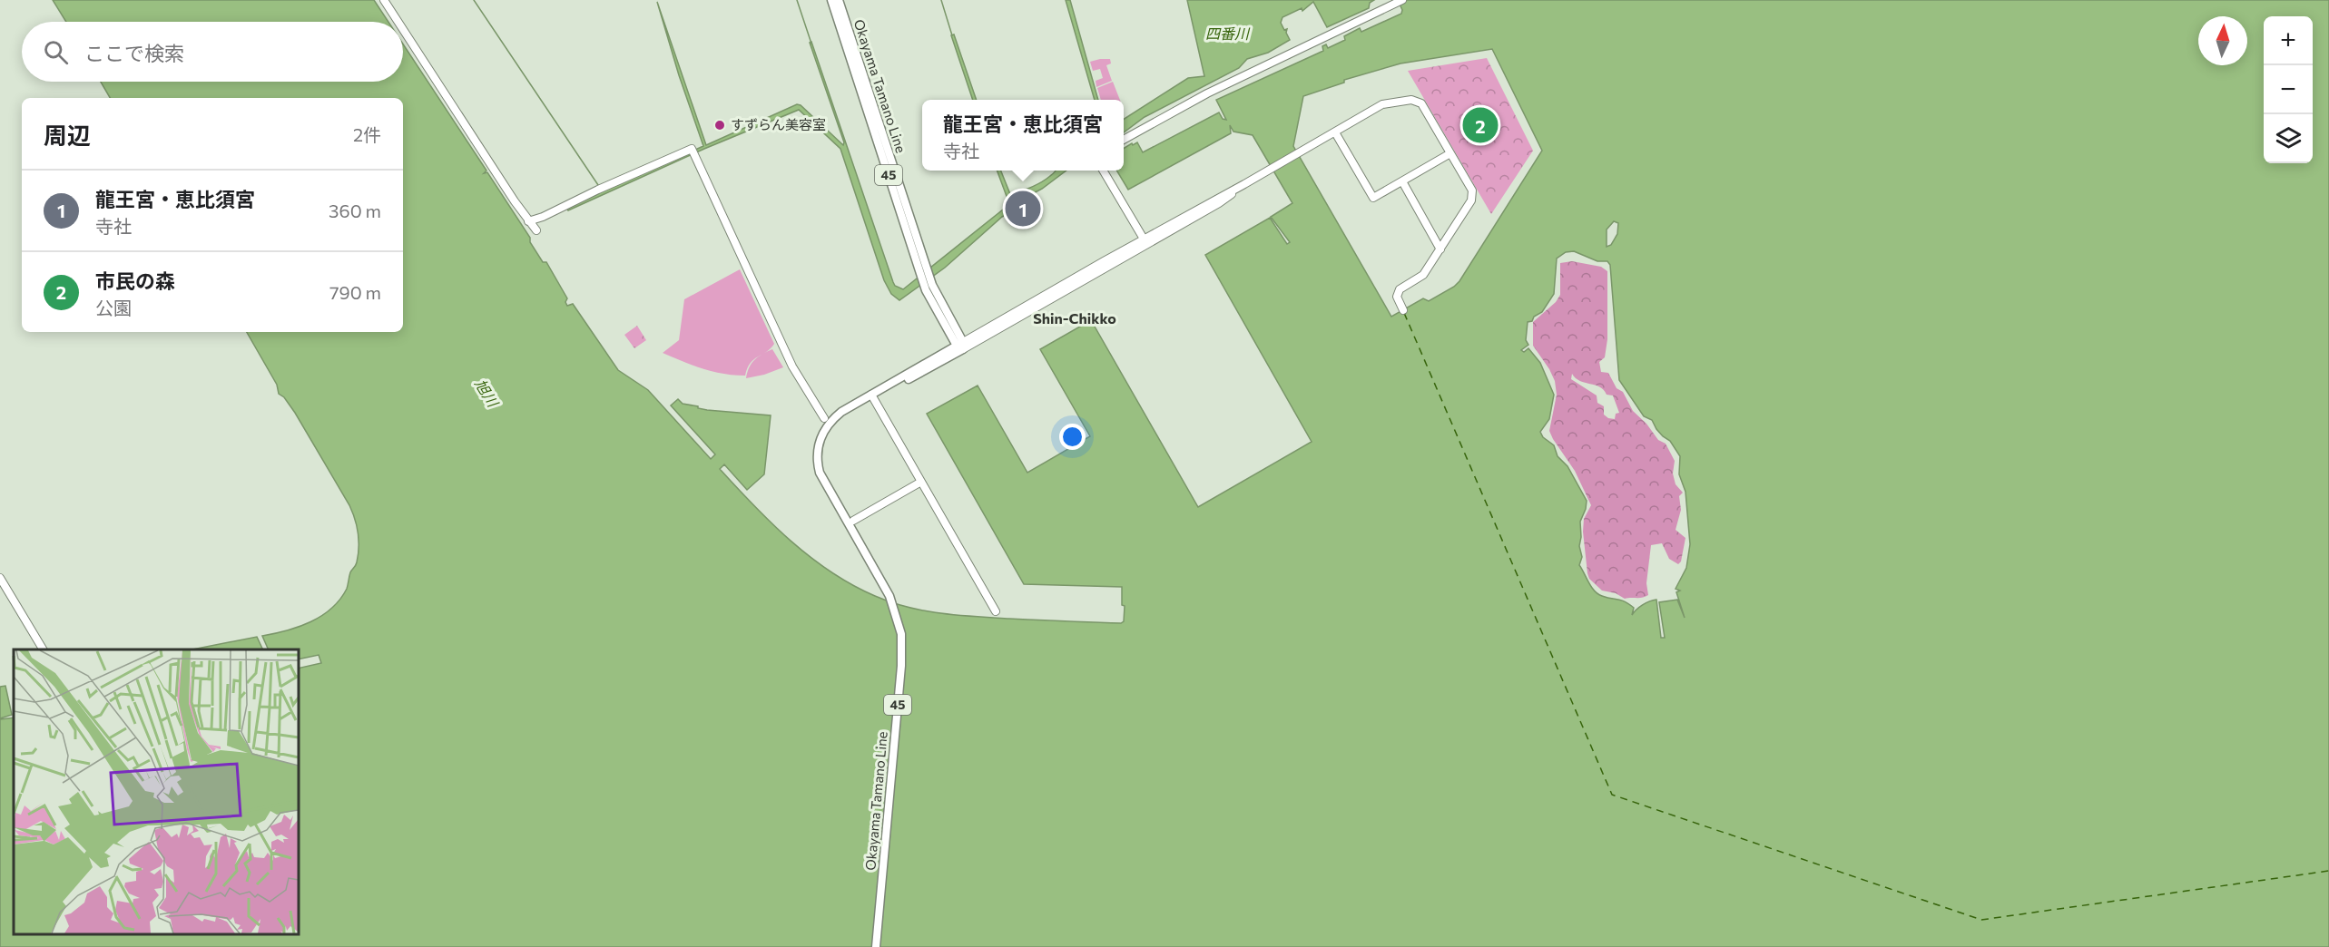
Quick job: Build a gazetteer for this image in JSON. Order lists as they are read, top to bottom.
{
  "streets": {
    "main road": ["Okayama Tamano Line", "45"]
  },
  "districts": ["Shin-Chikko"],
  "water": ["四番川", "旭川"],
  "places": ["すずらん美容室"],
  "north": "top",
  "page": {
    "map_buttons": ["+", "−"],
    "search": "ここで検索",
    "heading": ["周辺", "2件"],
    "popup": ["龍王宮・恵比須宮", "寺社"],
    "pins": ["2", "1"],
    "list": [
      {
        "mark": "1",
        "name": "龍王宮・恵比須宮",
        "note": "寺社",
        "value": "360 m"
      },
      {
        "mark": "2",
        "name": "市民の森",
        "note": "公園",
        "value": "790 m"
      }
    ]
  }
}
